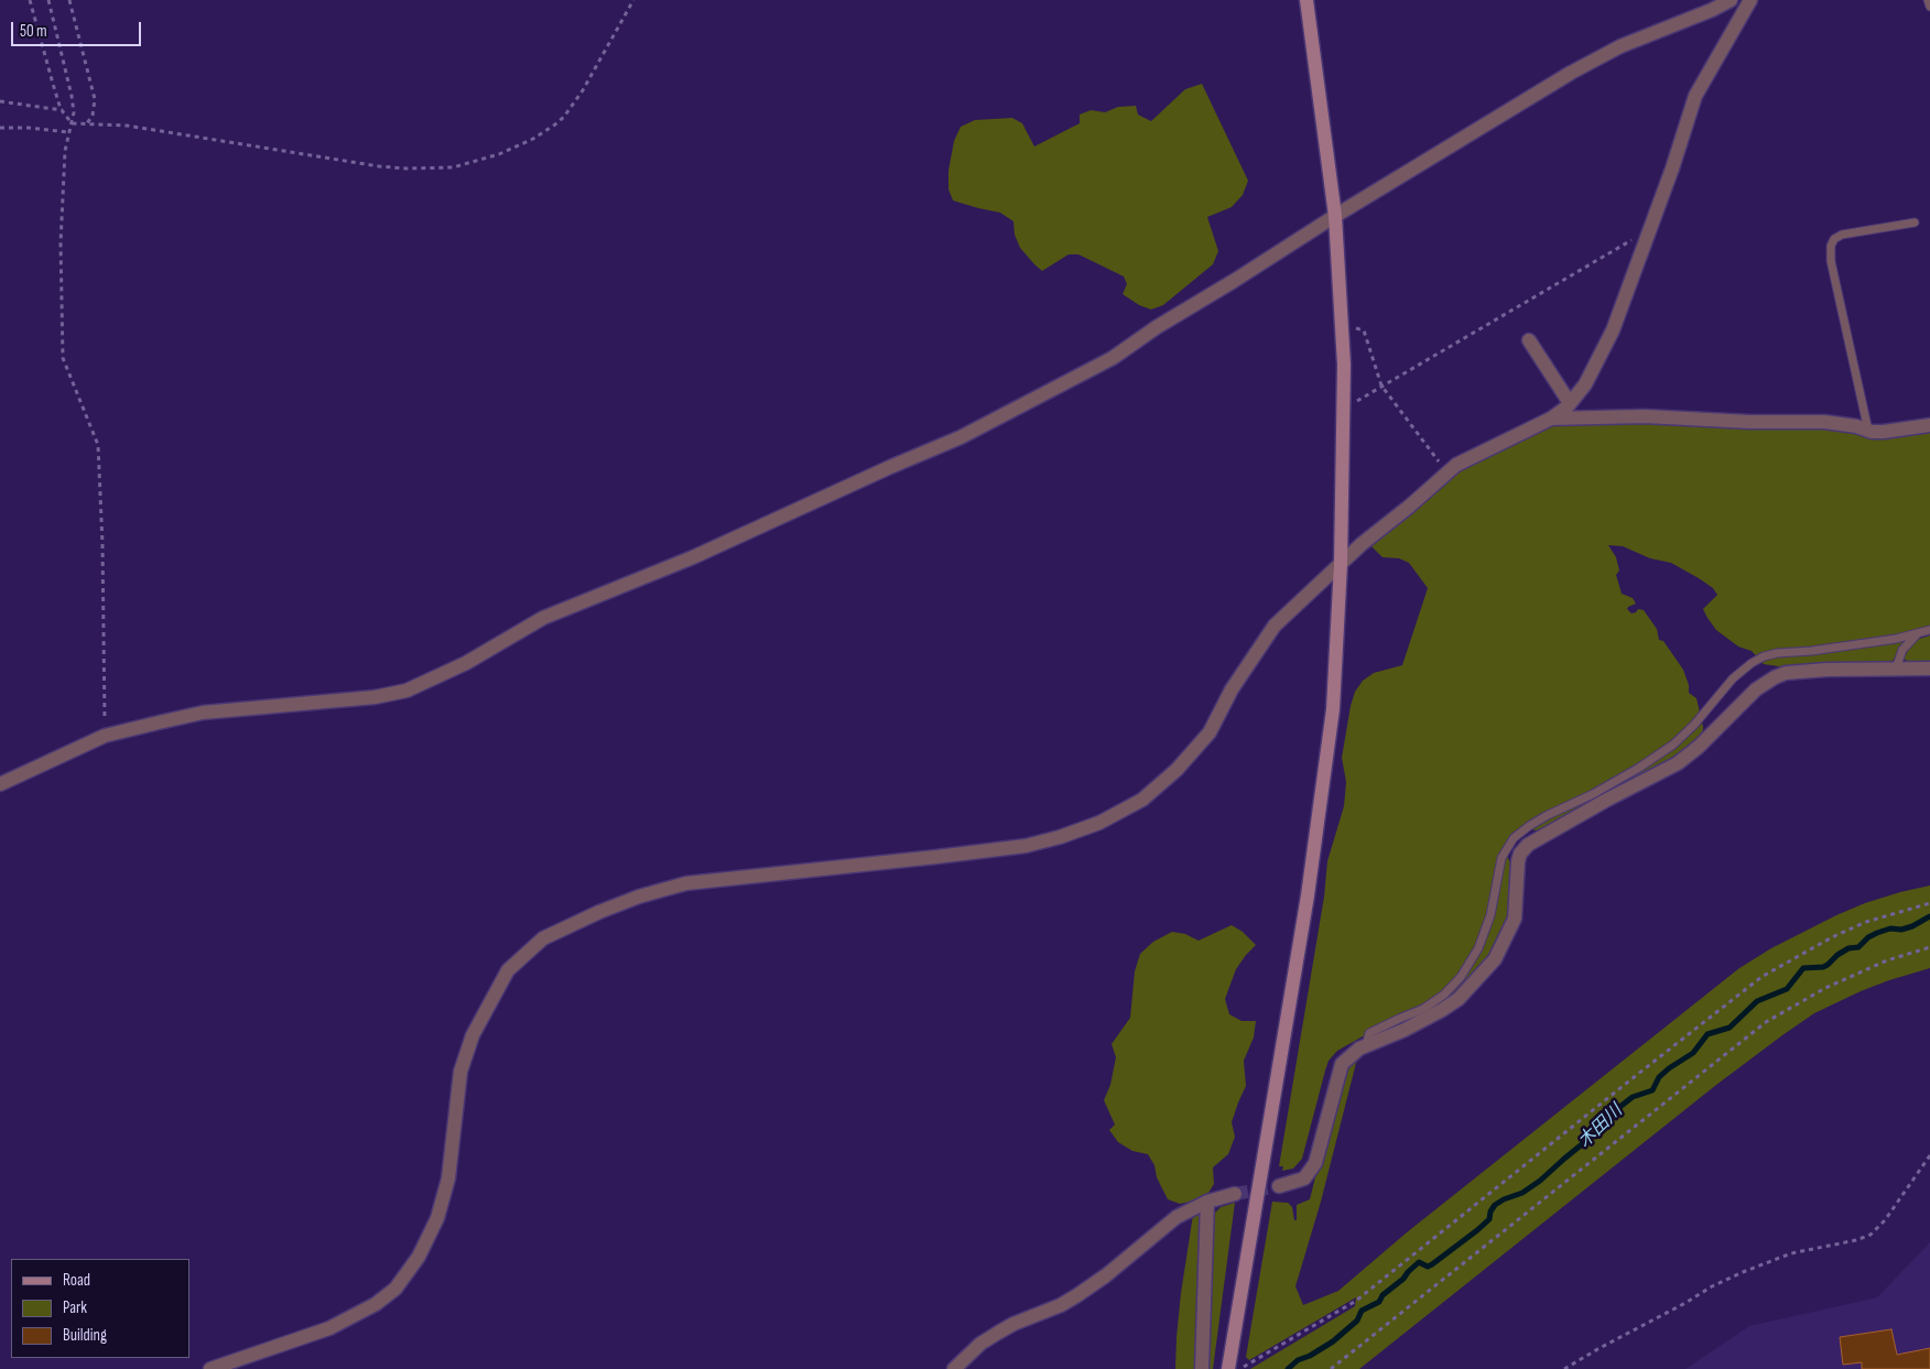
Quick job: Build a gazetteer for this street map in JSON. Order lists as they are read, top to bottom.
{
  "water": ["木田川"],
  "legend": ["Road", "Park", "Building"],
  "scale_bar": "50 m"
}
